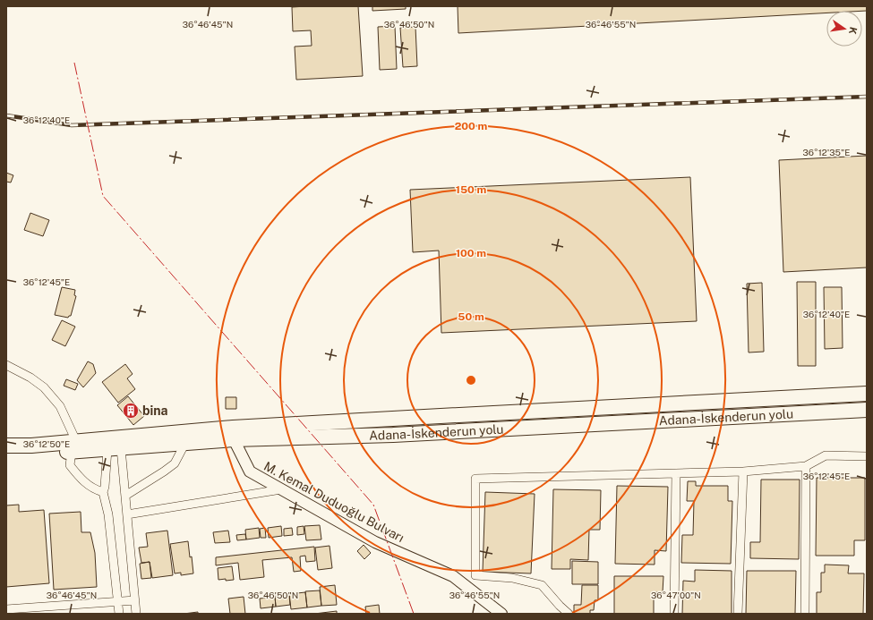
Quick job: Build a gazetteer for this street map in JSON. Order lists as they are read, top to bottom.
{
  "streets": {
    "highway": ["Adana-İskenderun yolu"],
    "street": ["M. Kemal Duduoğlu Bulvarı"]
  },
  "crossings": [
    ["Adana-İskenderun yolu", "M. Kemal Duduoğlu Bulvarı"]
  ],
  "places": {
    "building": ["bina"]
  },
  "north": "right",
  "coordinates": [
    "36°46'45\"N",
    "36°46'50\"N",
    "36°46'55\"N",
    "36°12'40\"E",
    "36°12'35\"E",
    "36°12'45\"E",
    "36°12'50\"E",
    "36°47'00\"N"
  ],
  "rings": [
    "200 m",
    "150 m",
    "100 m",
    "50 m"
  ]
}
